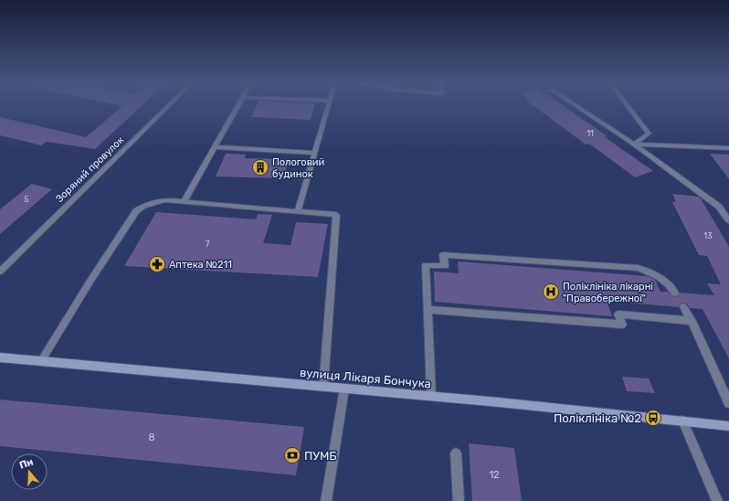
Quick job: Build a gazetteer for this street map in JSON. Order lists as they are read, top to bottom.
{
  "streets": {
    "street": ["Зоряний провулок", "вулиця Лікаря Бончука"]
  },
  "places": {
    "building": ["Пологовий будинок"],
    "pharmacy": ["Аптека №211"],
    "hospital": ["Поліклініка лікарні \"Правобережної\""],
    "bus stop": ["Поліклініка №2"],
    "bank": ["ПУМБ"]
  },
  "house_numbers": [
    "11",
    "5",
    "13",
    "7",
    "8",
    "12"
  ],
  "north": "top"
}
